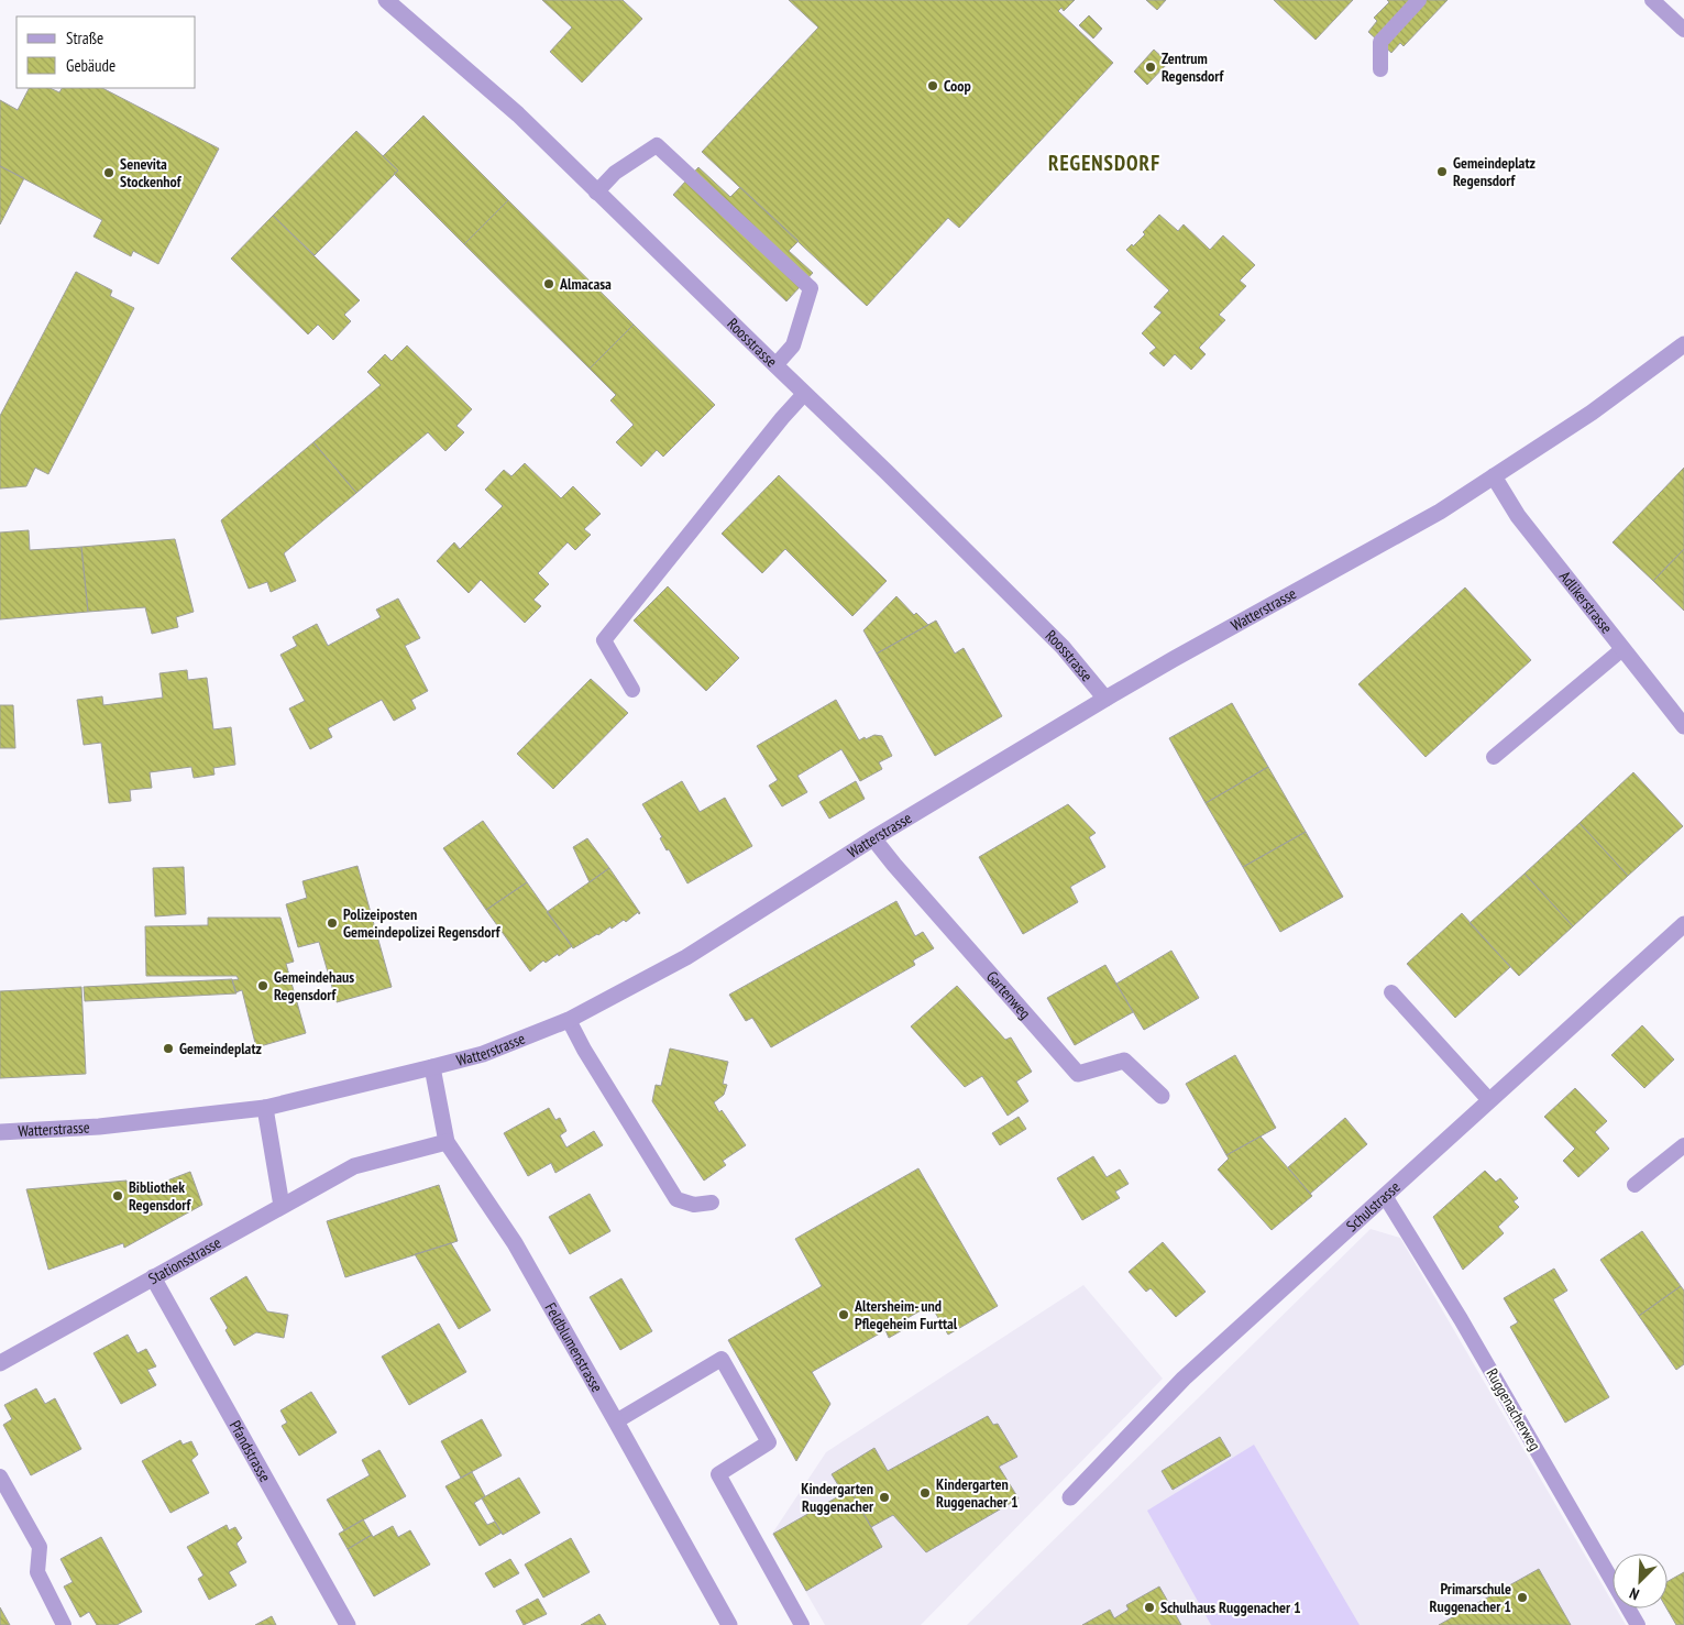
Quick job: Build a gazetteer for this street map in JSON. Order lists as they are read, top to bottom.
{
  "streets": {
    "street": [
      "Roosstrasse",
      "Adlikerstrasse",
      "Watterstrasse",
      "Gartenweg",
      "Schulstrasse",
      "Stationsstrasse",
      "Feldblumenstrasse",
      "Pfandstrasse"
    ],
    "lane": ["Ruggenacherweg"]
  },
  "crossings": [
    ["Roosstrasse", "Watterstrasse"],
    ["Adlikerstrasse", "Watterstrasse"],
    ["Watterstrasse", "Gartenweg"],
    ["Watterstrasse", "Feldblumenstrasse"],
    ["Schulstrasse", "Ruggenacherweg"],
    ["Stationsstrasse", "Feldblumenstrasse"],
    ["Stationsstrasse", "Pfandstrasse"]
  ],
  "districts": ["REGENSDORF"],
  "places": [
    "Zentrum Regensdorf",
    "Coop",
    "Gemeindeplatz Regensdorf",
    "Senevita Stockenhof",
    "Almacasa",
    "Polizeiposten Gemeindepolizei Regensdorf",
    "Gemeindehaus Regensdorf",
    "Gemeindeplatz",
    "Bibliothek Regensdorf",
    "Altersheim- und Pflegeheim Furttal",
    "Kindergarten Ruggenacher 1",
    "Kindergarten Ruggenacher",
    "Primarschule Ruggenacher 1",
    "Schulhaus Ruggenacher 1"
  ],
  "legend": ["Straße", "Gebäude"],
  "north": "bottom left"
}
